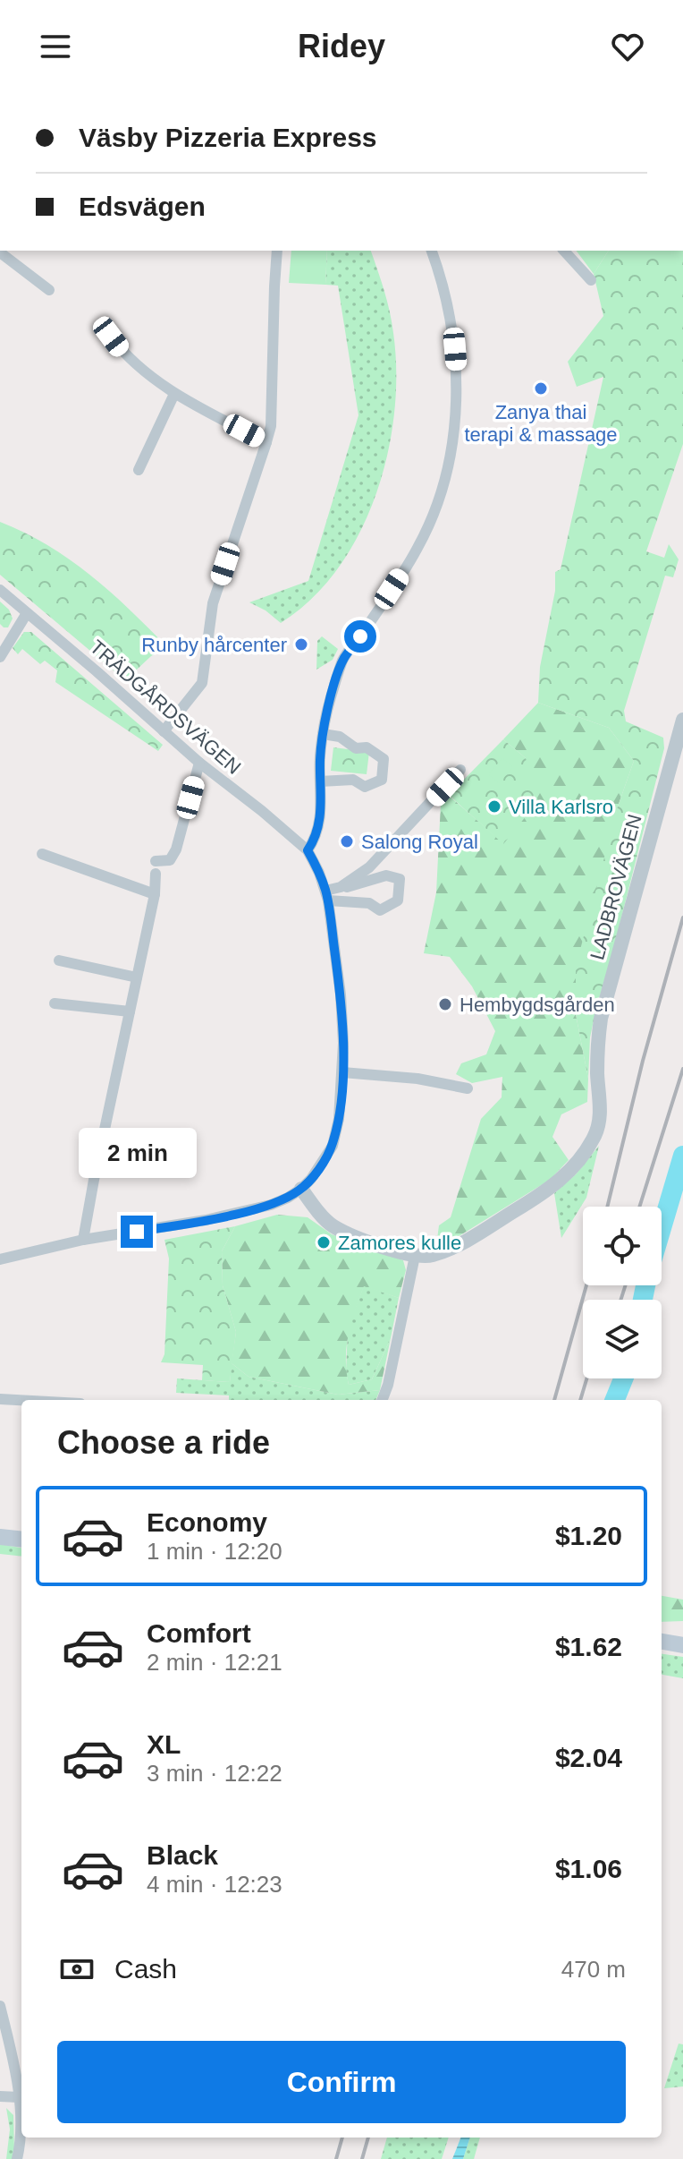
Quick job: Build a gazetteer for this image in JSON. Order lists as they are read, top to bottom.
{
  "streets": {
    "street": ["TRÄDGÅRDSVÄGEN", "LADBROVÄGEN"]
  },
  "places": [
    "Zanya thai terapi & massage",
    "Runby hårcenter",
    "Villa Karlsro",
    "Salong Royal",
    "Hembygdsgården",
    "Zamores kulle"
  ],
  "page": {
    "header": "Ridey",
    "banner": ["Väsby Pizzeria Express", "Edsvägen"],
    "bubble": "2 min",
    "heading": "Choose a ride",
    "list": [
      {
        "name": "Economy",
        "note": "1 min · 12:20",
        "value": "$1.20"
      },
      {
        "name": "Comfort",
        "note": "2 min · 12:21",
        "value": "$1.62"
      },
      {
        "name": "XL",
        "note": "3 min · 12:22",
        "value": "$2.04"
      },
      {
        "name": "Black",
        "note": "4 min · 12:23",
        "value": "$1.06"
      }
    ],
    "pay": ["Cash", "470 m"],
    "buttons": "Confirm"
  }
}
